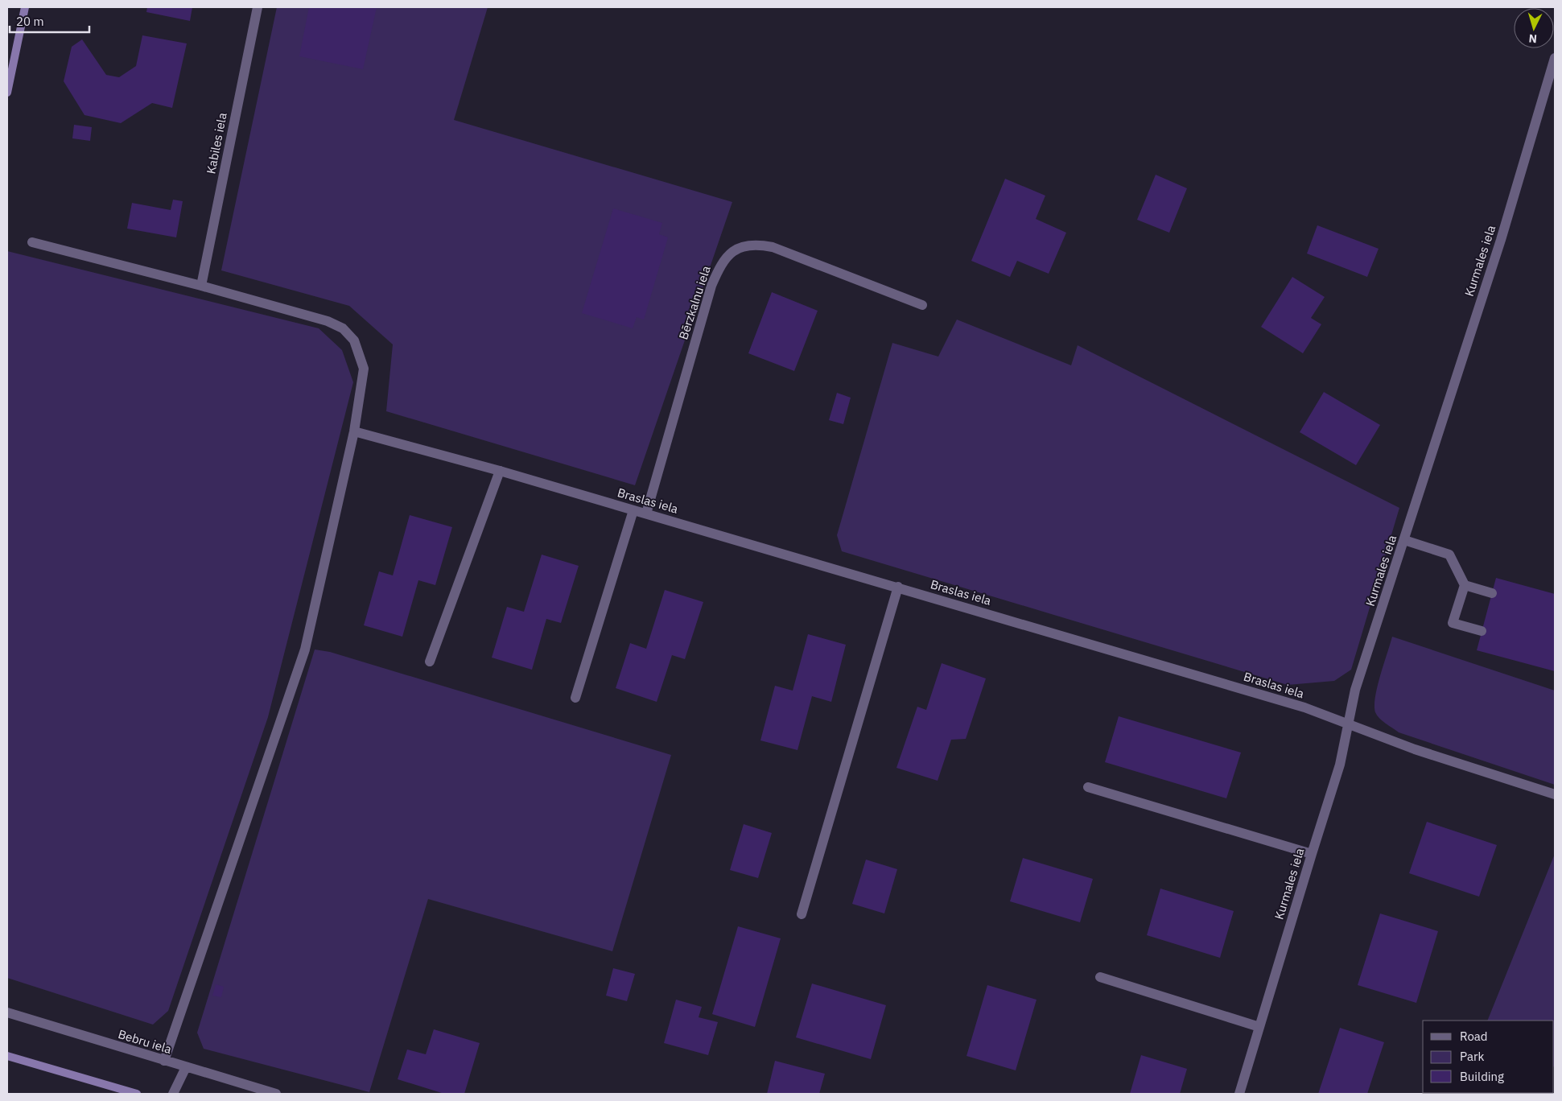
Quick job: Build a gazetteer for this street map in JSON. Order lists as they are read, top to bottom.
{
  "streets": {
    "street": [
      "Kabiles iela",
      "Kurmales iela",
      "Bērzkalnu iela",
      "Braslas iela",
      "Bebru iela"
    ]
  },
  "crossings": [
    ["Kurmales iela", "Braslas iela"],
    ["Bērzkalnu iela", "Braslas iela"]
  ],
  "legend": ["Road", "Park", "Building"],
  "scale_bar": "20 m",
  "north": "bottom"
}
